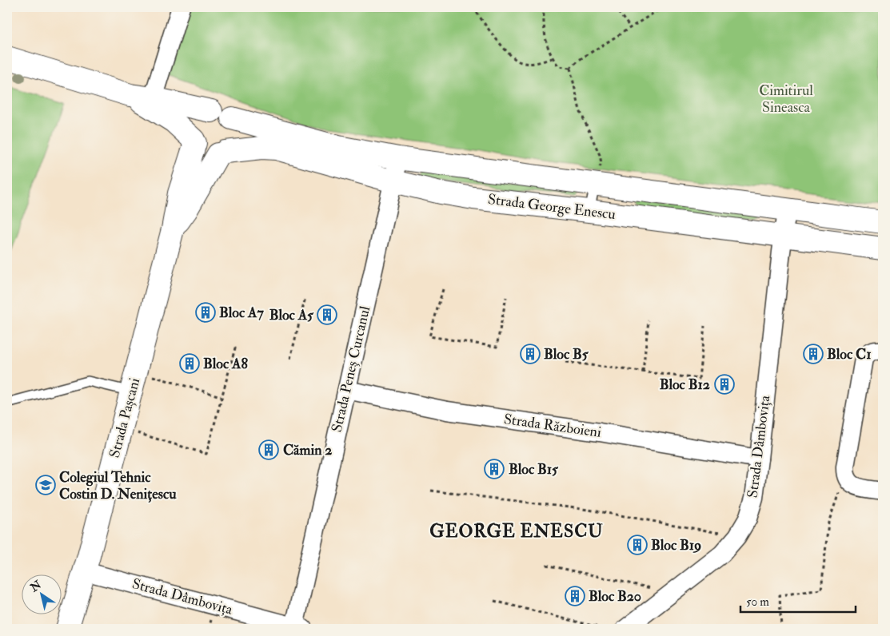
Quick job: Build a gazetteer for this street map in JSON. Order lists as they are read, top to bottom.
{
  "streets": {
    "street": [
      "Strada George Enescu",
      "Strada Peneș Curcanul",
      "Strada Pașcani",
      "Strada Războieni",
      "Strada Dâmbovița"
    ]
  },
  "crossings": [
    ["Strada George Enescu", "Strada Peneș Curcanul"],
    ["Strada George Enescu", "Strada Pașcani"],
    ["Strada George Enescu", "Strada Dâmbovița"],
    ["Strada Peneș Curcanul", "Strada Războieni"],
    ["Strada Peneș Curcanul", "Strada Dâmbovița"],
    ["Strada Pașcani", "Strada Dâmbovița"],
    ["Strada Războieni", "Strada Dâmbovița"]
  ],
  "districts": ["GEORGE ENESCU"],
  "parks": ["Cimitirul Sineasca"],
  "places": {
    "building": [
      "Bloc A7",
      "Bloc A5",
      "Bloc B5",
      "Bloc C1",
      "Bloc A8",
      "Bloc B12",
      "Cămin 2",
      "Bloc B15",
      "Bloc B19",
      "Bloc B20"
    ],
    "school or university": ["Colegiul Tehnic Costin D. Nenițescu"]
  },
  "scale_bar": "50 m",
  "north": "top left"
}
